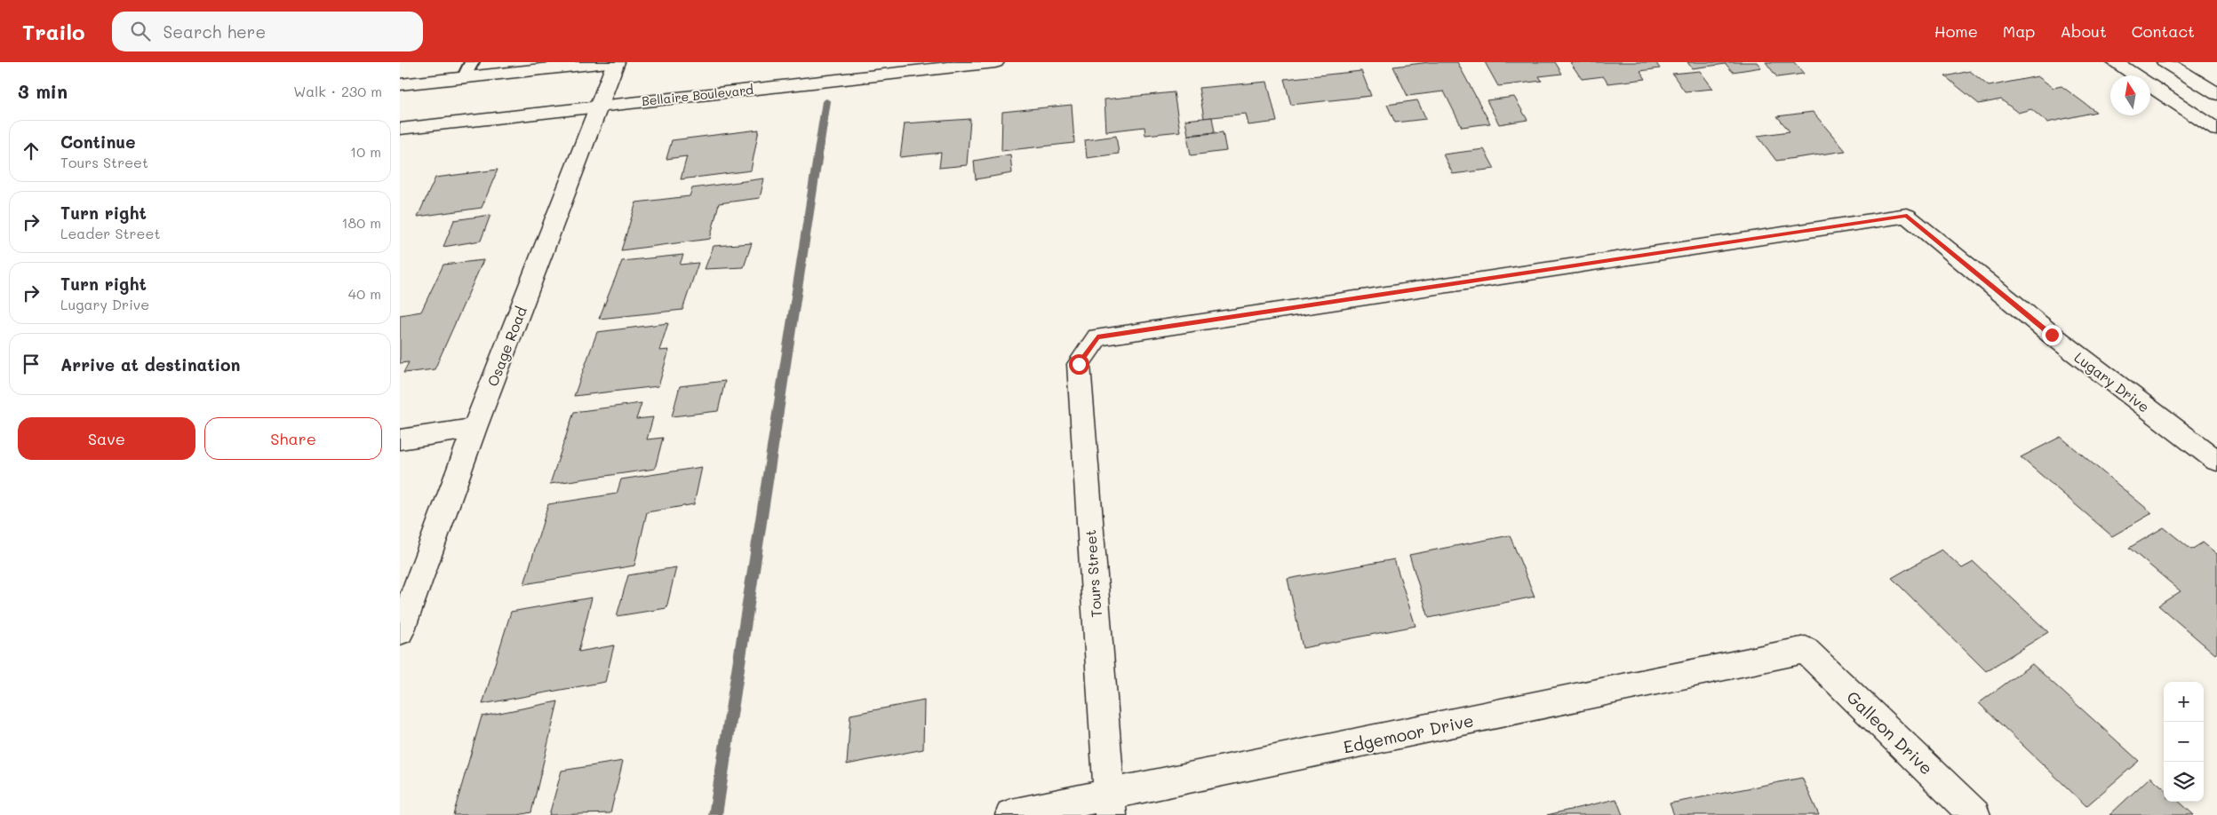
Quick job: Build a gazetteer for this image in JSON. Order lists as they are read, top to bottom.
{
  "streets": {
    "street": [
      "Bellaire Boulevard",
      "Osage Road",
      "Lugary Drive",
      "Tours Street",
      "Galleon Drive",
      "Edgemoor Drive"
    ]
  },
  "crossings": [
    ["Bellaire Boulevard", "Osage Road"],
    ["Lugary Drive", "Tours Street"],
    ["Tours Street", "Edgemoor Drive"],
    ["Galleon Drive", "Edgemoor Drive"]
  ],
  "north": "top",
  "page": {
    "header": "Trailo",
    "search": "Search here",
    "nav": [
      "Home",
      "Map",
      "About",
      "Contact"
    ],
    "heading": ["3 min", "Walk · 230 m"],
    "list": [
      ["Continue", "Tours Street", "10 m"],
      ["Turn right", "Leader Street", "180 m"],
      ["Turn right", "Lugary Drive", "40 m"],
      "Arrive at destination"
    ],
    "buttons": ["Save", "Share"],
    "map_buttons": ["+", "−"]
  }
}
